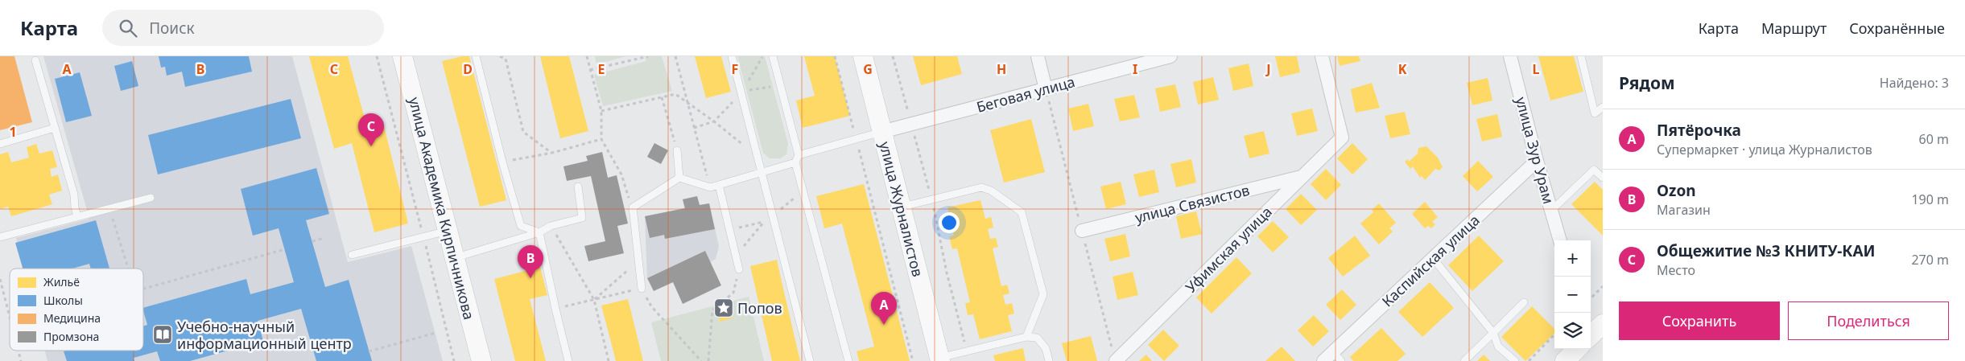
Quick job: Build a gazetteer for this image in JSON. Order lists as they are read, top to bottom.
{
  "streets": {
    "street": [
      "Беговая улица",
      "улица Зур Урам",
      "улица Связистов",
      "улица Академика Кирпичникова",
      "улица Журналистов",
      "Уфимская улица",
      "Каспийская улица"
    ]
  },
  "crossings": [
    ["Беговая улица", "улица Журналистов"],
    ["улица Зур Урам", "Каспийская улица"],
    ["улица Связистов", "Уфимская улица"]
  ],
  "places": {
    "place": ["Попов"],
    "library": ["Учебно-научный информационный центр"]
  },
  "legend": [
    "Жильё",
    "Школы",
    "Медицина",
    "Промзона"
  ],
  "page": {
    "header": "Карта",
    "search": "Поиск",
    "nav": ["Карта", "Маршрут", "Сохранённые"],
    "heading": ["Рядом", "Найдено: 3"],
    "list": [
      {
        "mark": "A",
        "name": "Пятёрочка",
        "note": "Супермаркет · улица Журналистов",
        "value": "60 m"
      },
      {
        "mark": "B",
        "name": "Ozon",
        "note": "Магазин",
        "value": "190 m"
      },
      {
        "mark": "C",
        "name": "Общежитие №3 КНИТУ-КАИ",
        "note": "Место",
        "value": "270 m"
      }
    ],
    "pins": ["C", "B", "A"],
    "map_buttons": ["+", "−"],
    "buttons": ["Сохранить", "Поделиться"]
  },
  "grid": {
    "columns": [
      "A",
      "B",
      "C",
      "D",
      "E",
      "F",
      "G",
      "H",
      "I",
      "J",
      "K",
      "L"
    ],
    "rows": ["1"]
  }
}
